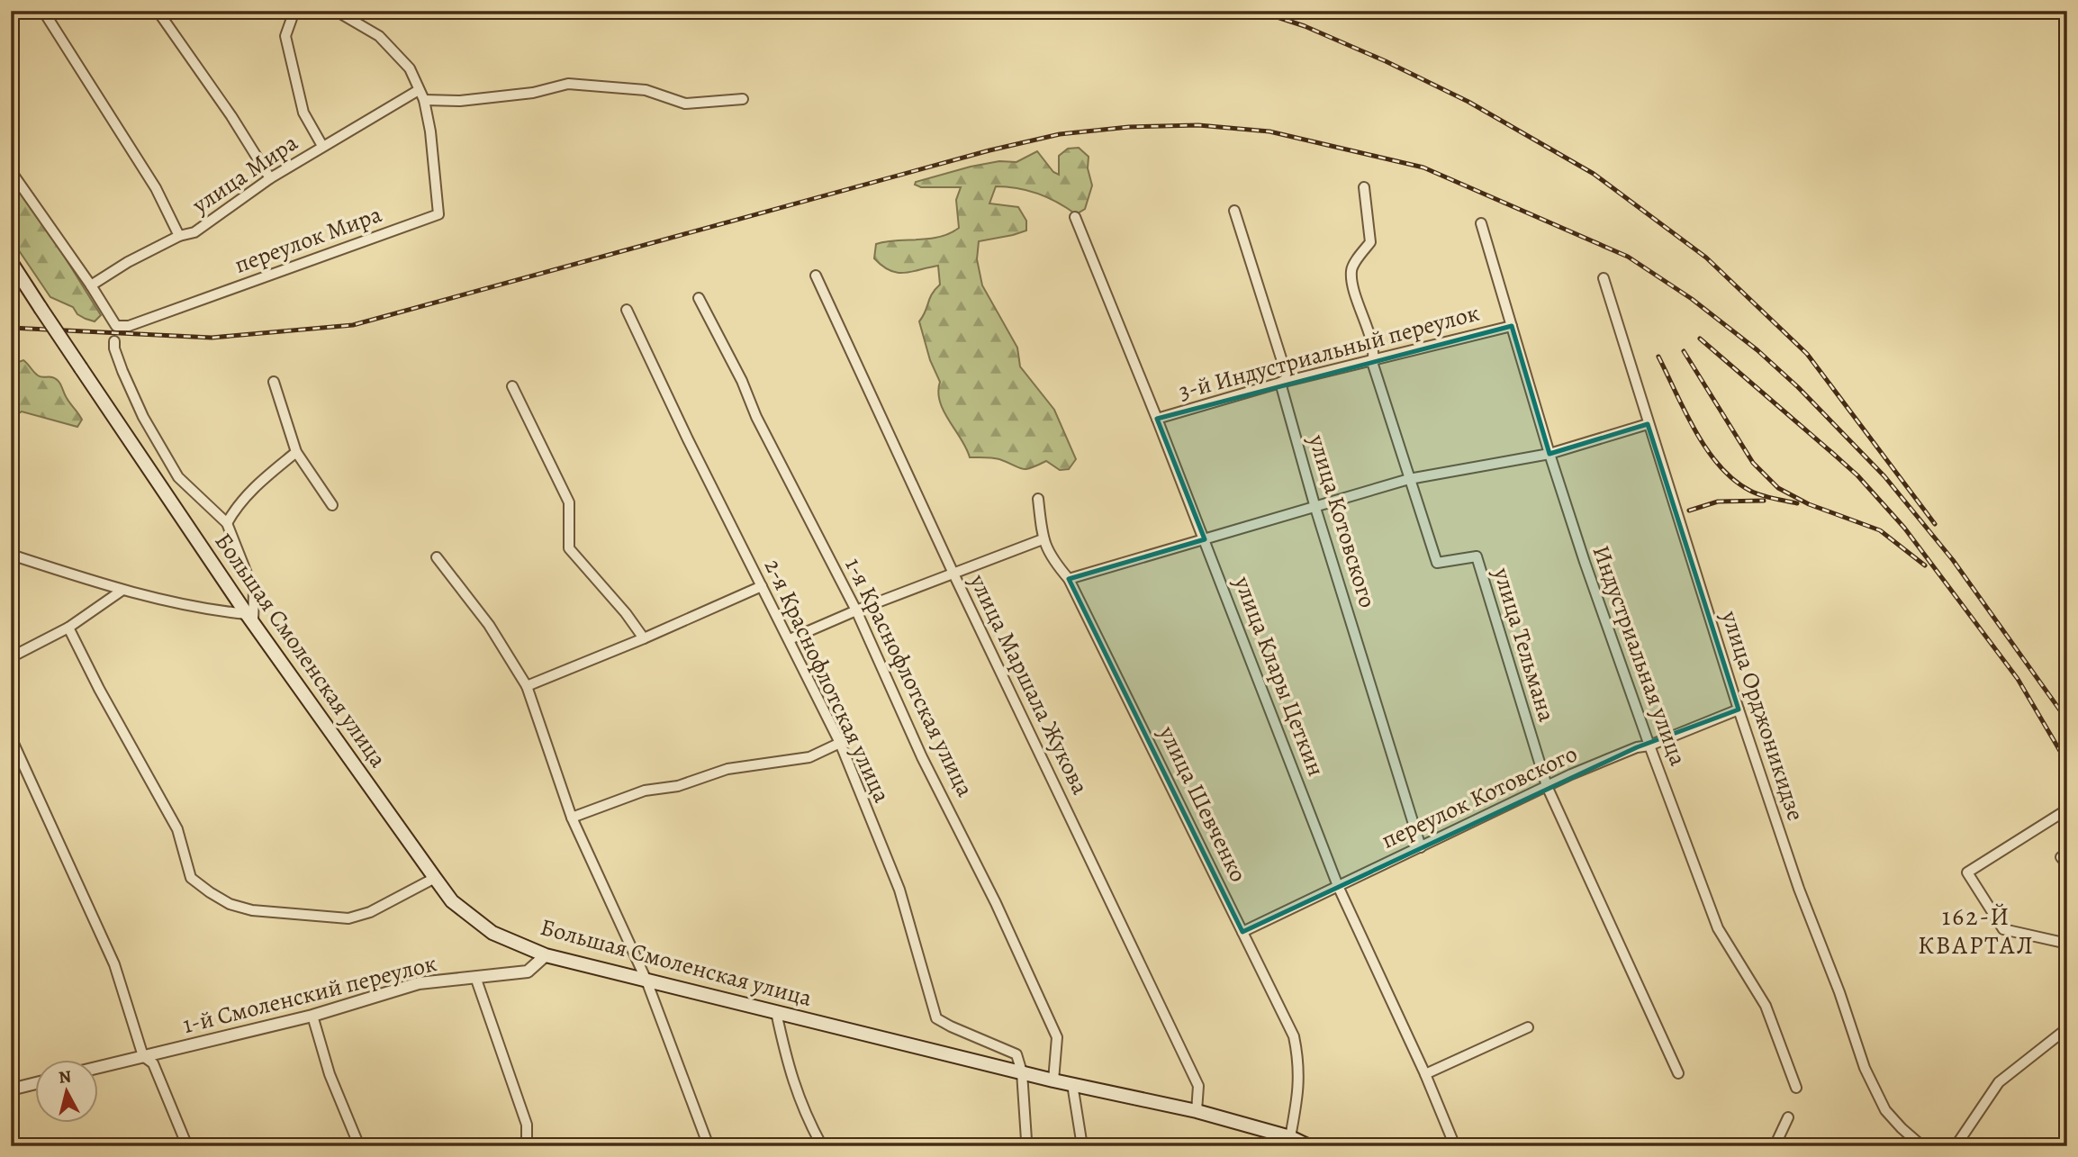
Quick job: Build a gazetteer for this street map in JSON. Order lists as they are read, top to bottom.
{
  "streets": {
    "main road": ["Большая Смоленская улица"],
    "street": [
      "улица Мира",
      "переулок Мира",
      "3-й Индустриальный переулок",
      "улица Котовского",
      "улица Тельмана",
      "Индустриальная улица",
      "улица Клары Цеткин",
      "1-я Краснофлотская улица",
      "2-я Краснофлотская улица",
      "улица Маршала Жукова",
      "улица Орджоникидзе",
      "переулок Котовского",
      "улица Шевченко",
      "1-й Смоленский переулок"
    ]
  },
  "crossings": [
    ["улица Мира", "переулок Мира"],
    ["3-й Индустриальный переулок", "улица Котовского"],
    ["3-й Индустриальный переулок", "улица Тельмана"],
    ["3-й Индустриальный переулок", "Индустриальная улица"],
    ["3-й Индустриальный переулок", "улица Клары Цеткин"],
    ["улица Котовского", "переулок Котовского"],
    ["улица Тельмана", "переулок Котовского"],
    ["Большая Смоленская улица", "1-я Краснофлотская улица"],
    ["Большая Смоленская улица", "2-я Краснофлотская улица"],
    ["Большая Смоленская улица", "улица Маршала Жукова"],
    ["Большая Смоленская улица", "улица Шевченко"],
    ["Большая Смоленская улица", "1-й Смоленский переулок"],
    ["Индустриальная улица", "переулок Котовского"],
    ["улица Клары Цеткин", "переулок Котовского"],
    ["улица Орджоникидзе", "переулок Котовского"],
    ["переулок Котовского", "улица Шевченко"]
  ],
  "districts": ["162-Й КВАРТАЛ"],
  "north": "top"
}
